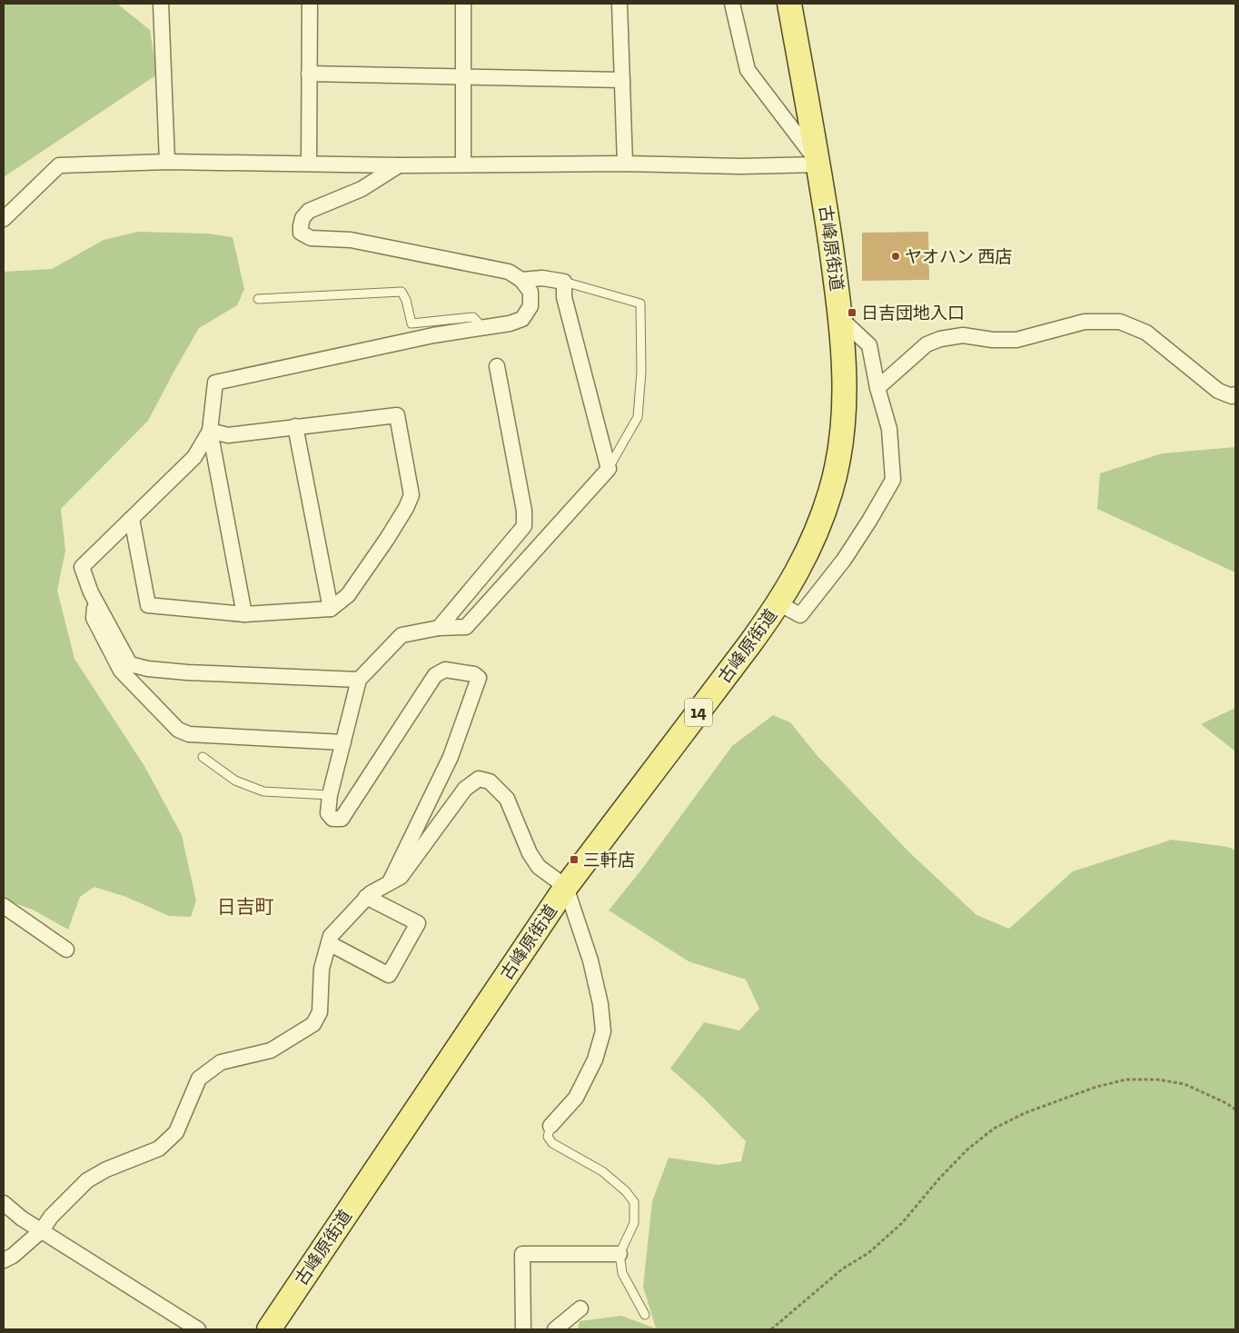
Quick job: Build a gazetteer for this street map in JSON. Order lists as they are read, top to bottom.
{
  "streets": {
    "main road": ["古峰原街道", "14"]
  },
  "districts": ["日吉町"],
  "places": {
    "other": ["ヤオハン 西店"],
    "transit": ["日吉団地入口", "三軒店"]
  }
}
